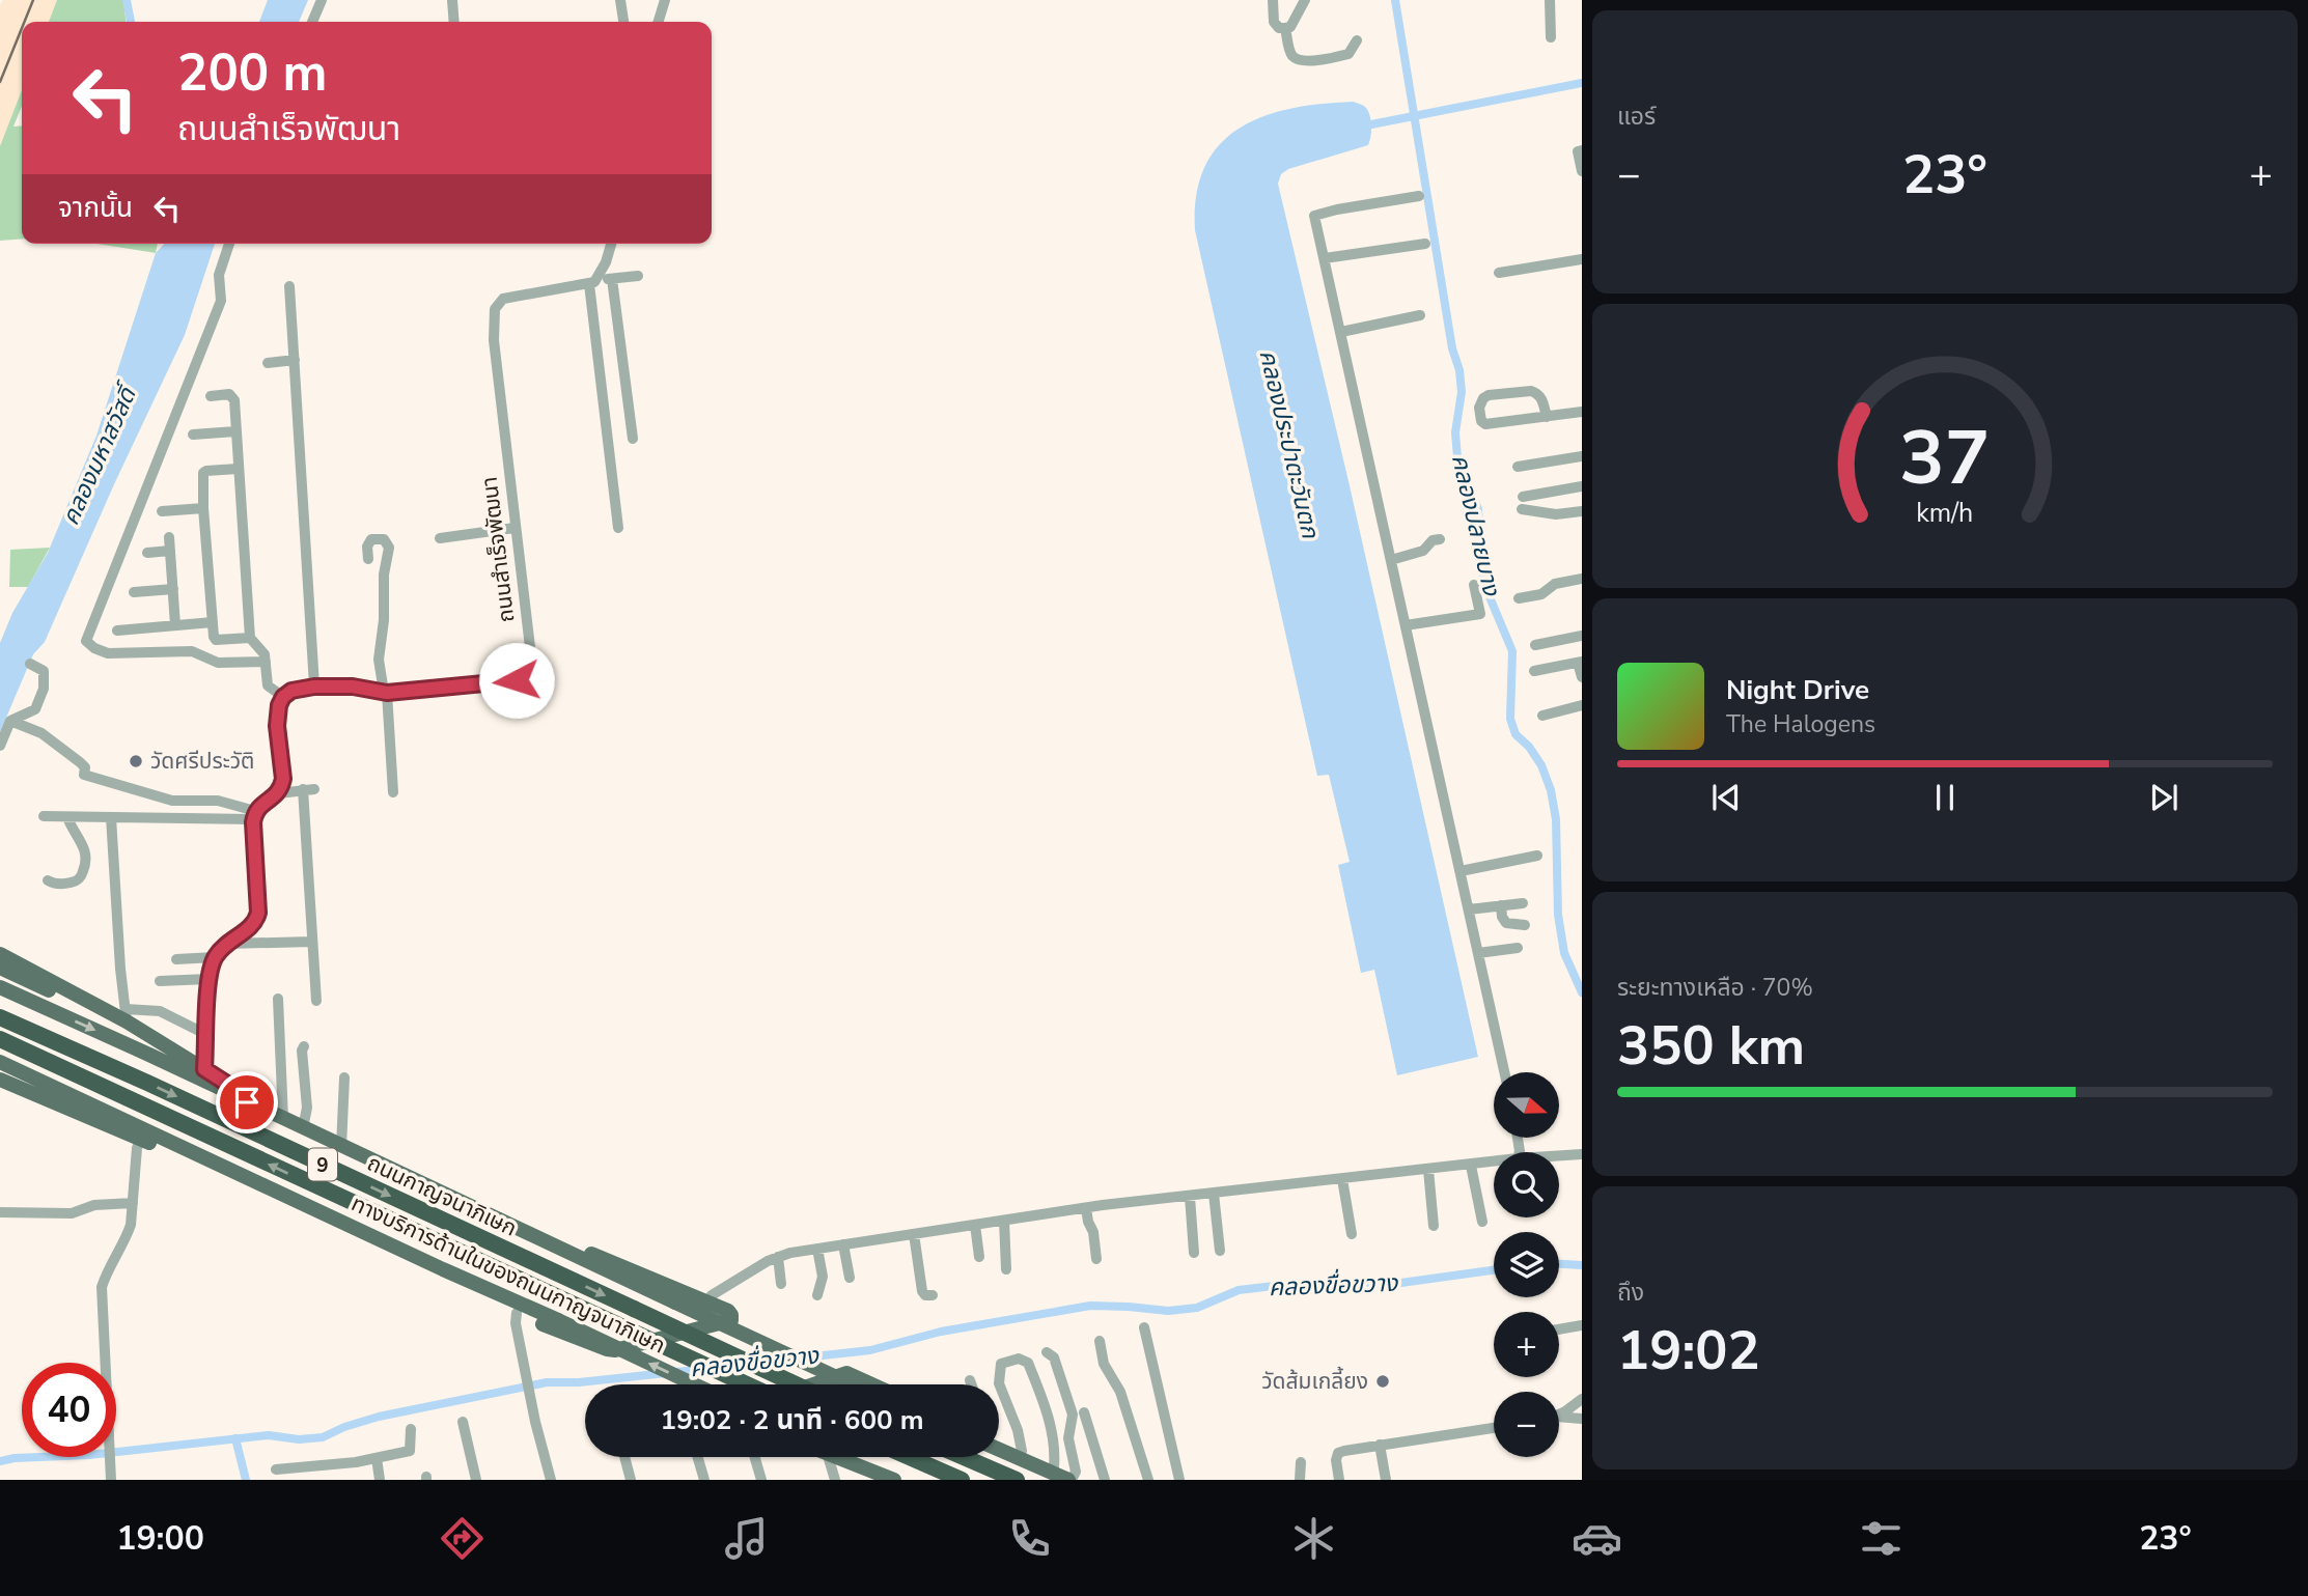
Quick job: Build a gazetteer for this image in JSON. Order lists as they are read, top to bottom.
{
  "streets": {
    "highway": ["9", "ถนนกาญจนาภิเษก"],
    "main road": ["ทางบริการด้านในของถนนกาญจนาภิเษก"],
    "street": ["ถนนสำเร็จพัฒนา"]
  },
  "water": [
    "คลองประปาตะวันตก",
    "คลองมหาสวัสดิ์",
    "คลองปลายบาง",
    "คลองขื่อขวาง"
  ],
  "places": ["วัดศรีประวัติ", "วัดส้มเกลี้ยง"],
  "north": "right",
  "page": {
    "tile": [
      "แอร์",
      ["ระยะทางเหลือ · 70%", "350 km"],
      ["ถึง", "19:02"]
    ],
    "turn": ["200 m", "ถนนสำเร็จพัฒนา"],
    "heat": ["−", "23°", "+"],
    "then": "จากนั้น",
    "song": ["Night Drive", "The Halogens"],
    "map_buttons": ["+", "−"],
    "limit": "40",
    "trip": "19:02 · 2 นาที · 600 m",
    "tabs": ["19:00", "23°"],
    "gauge": ["37", "km/h"]
  }
}
